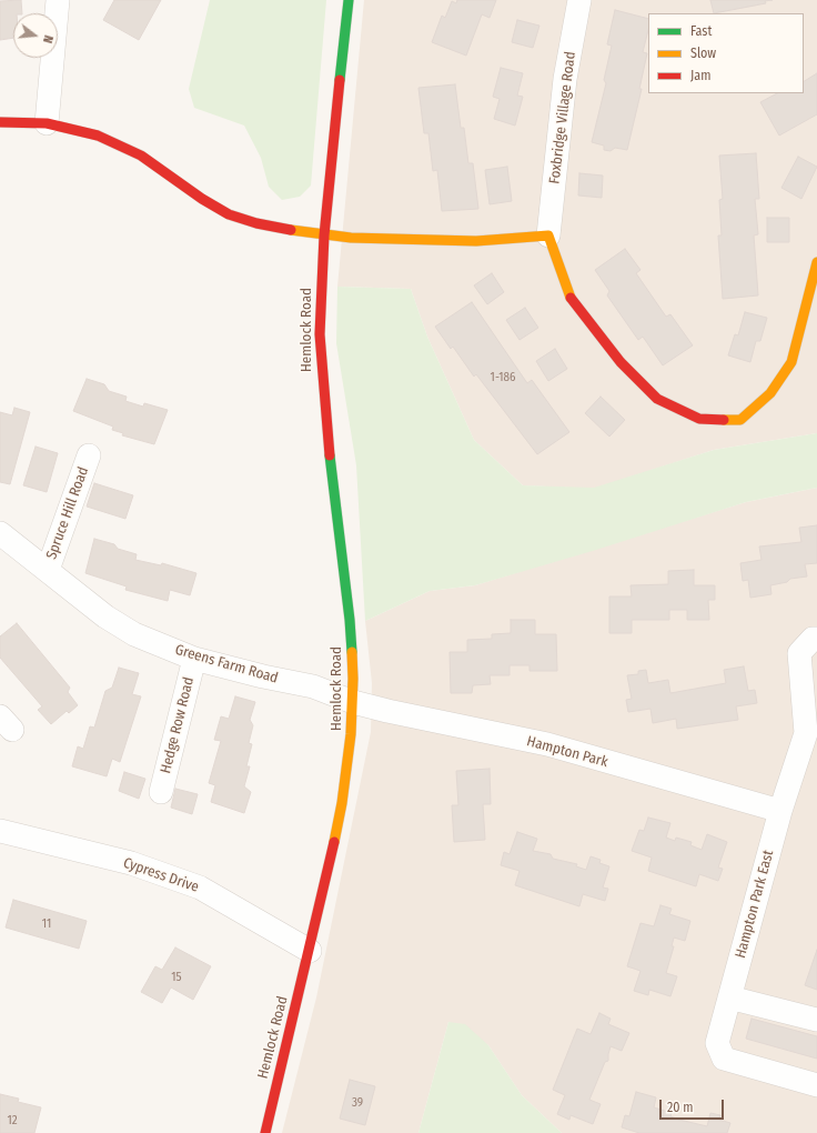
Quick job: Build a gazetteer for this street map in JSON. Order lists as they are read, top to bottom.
{
  "streets": {
    "street": [
      "Foxbridge Village Road",
      "Hemlock Road",
      "Spruce Hill Road",
      "Greens Farm Road",
      "Hedge Row Road",
      "Hampton Park",
      "Cypress Drive",
      "Hampton Park East"
    ]
  },
  "crossings": [
    ["Hemlock Road", "Greens Farm Road"],
    ["Hemlock Road", "Hampton Park"],
    ["Hemlock Road", "Cypress Drive"],
    ["Spruce Hill Road", "Greens Farm Road"],
    ["Greens Farm Road", "Hedge Row Road"],
    ["Greens Farm Road", "Hampton Park"],
    ["Hampton Park", "Hampton Park East"]
  ],
  "house_numbers": [
    "1-186",
    "11",
    "15",
    "39",
    "12"
  ],
  "legend": ["Fast", "Slow", "Jam"],
  "scale_bar": "20 m",
  "north": "right"
}
